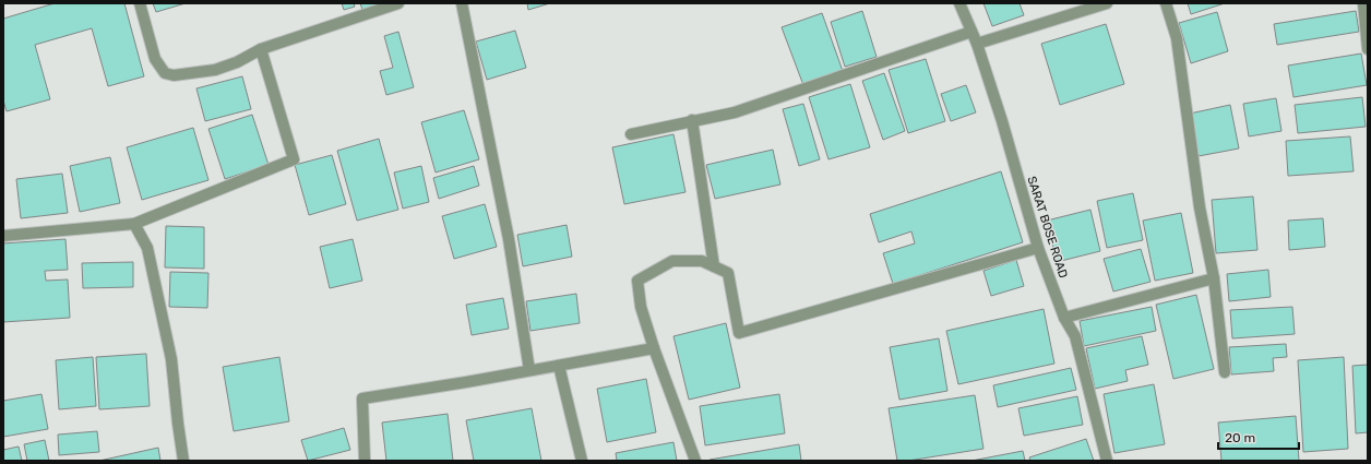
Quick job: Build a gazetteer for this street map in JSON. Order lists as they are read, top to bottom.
{
  "streets": {
    "street": ["SARAT BOSE ROAD"]
  },
  "scale_bar": "20 m"
}
